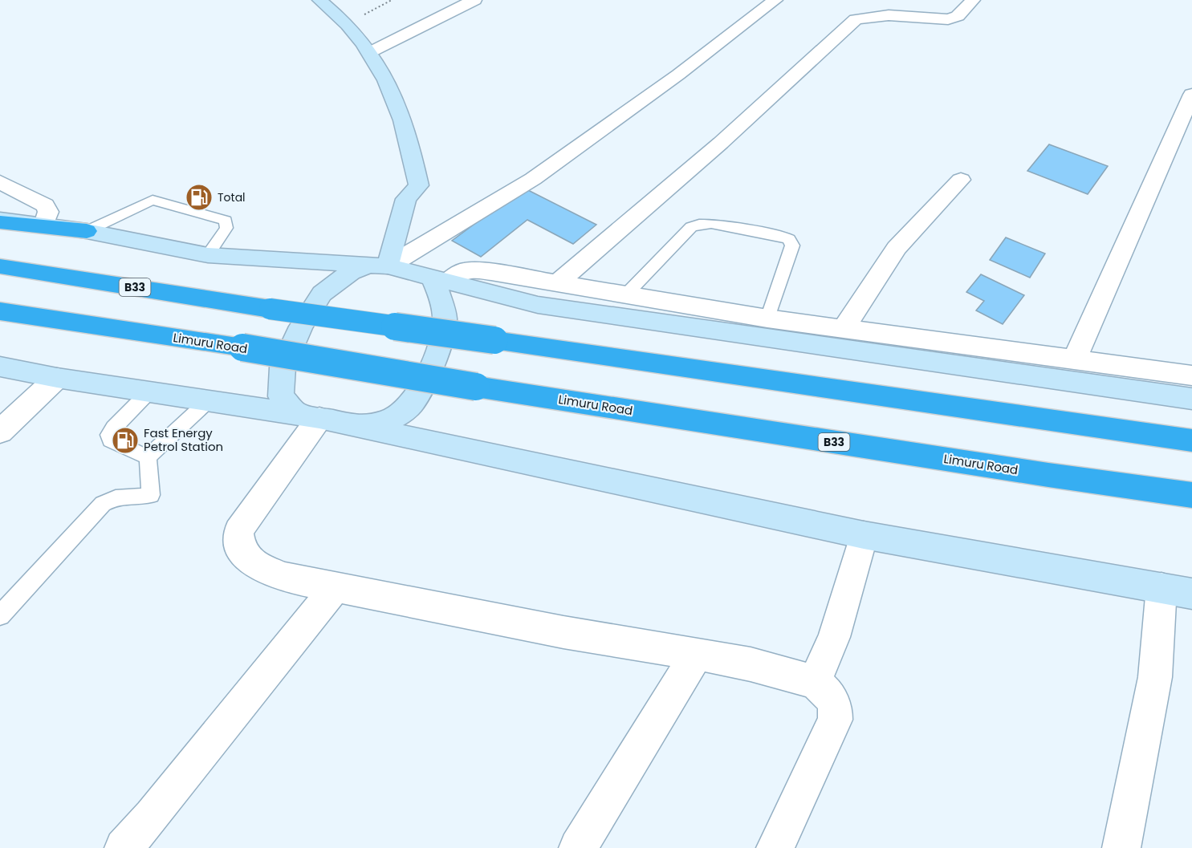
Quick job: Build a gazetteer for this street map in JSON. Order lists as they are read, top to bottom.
{
  "streets": {
    "highway": ["B33", "Limuru Road"]
  },
  "places": {
    "fuel station": ["Total", "Fast Energy Petrol Station"]
  }
}
